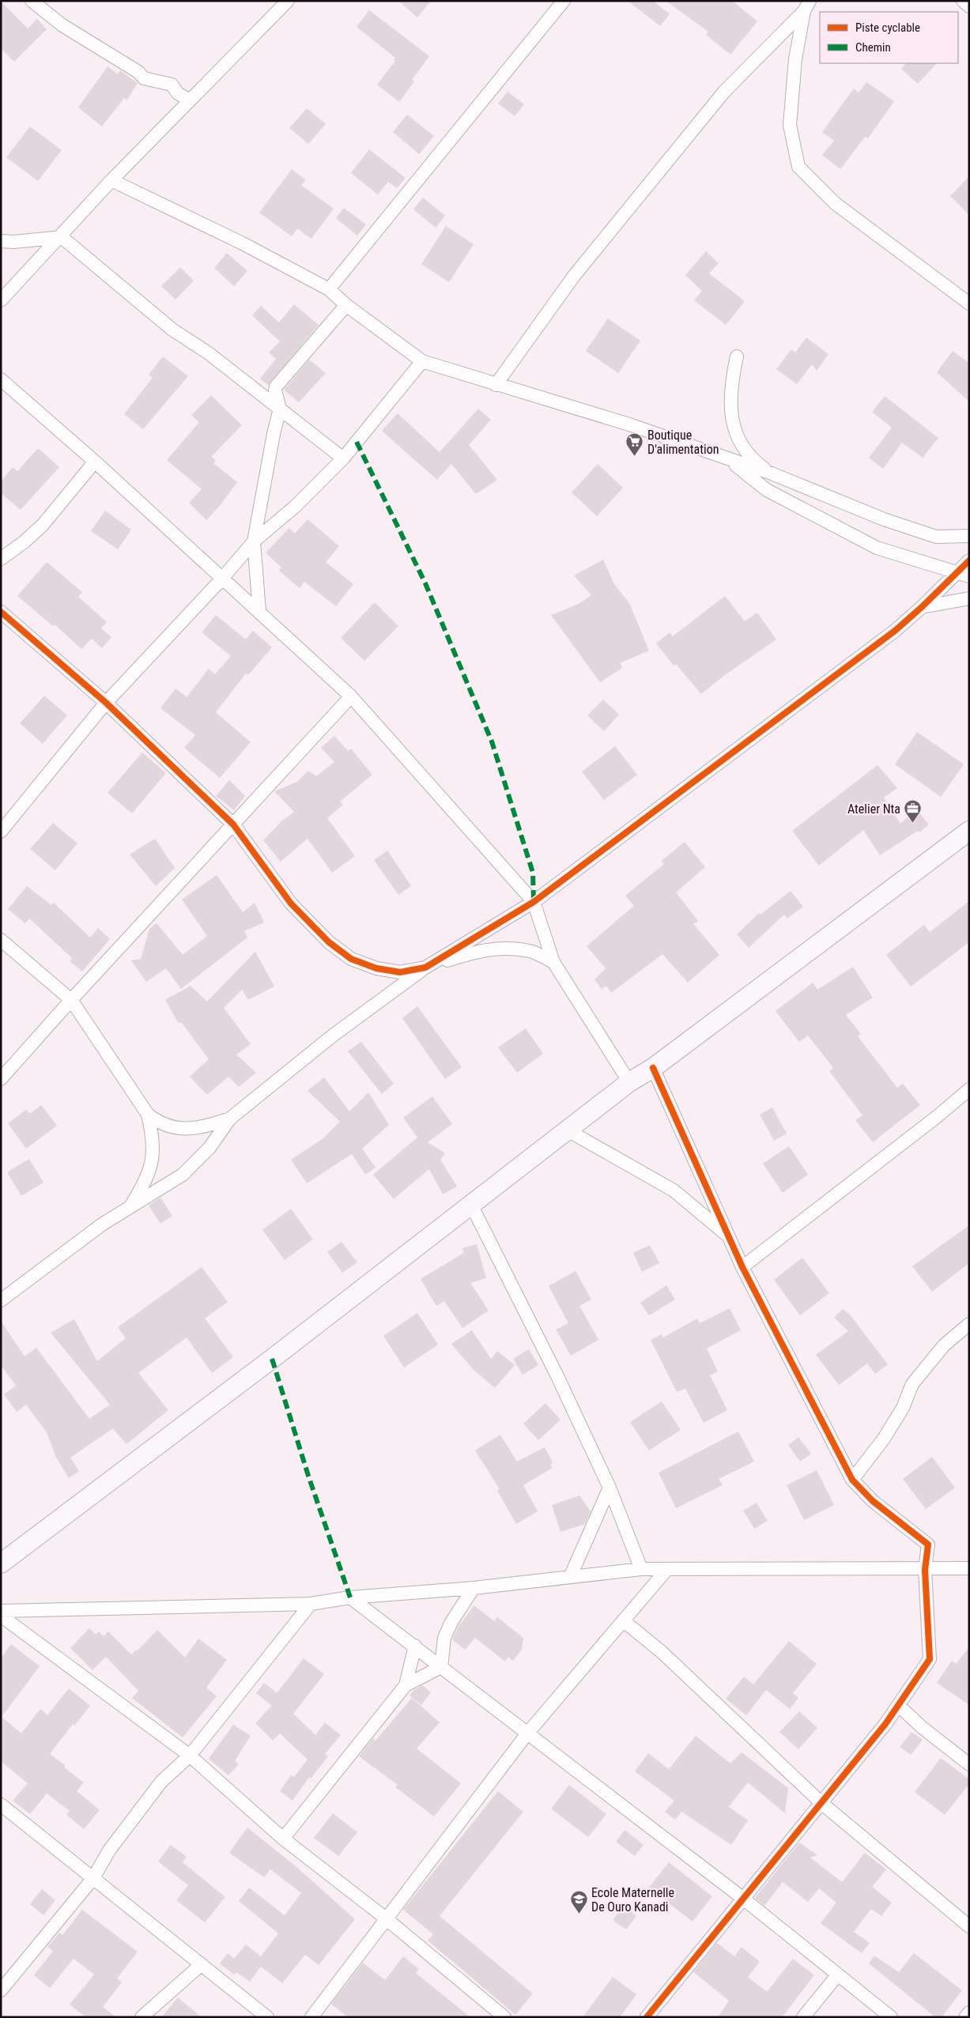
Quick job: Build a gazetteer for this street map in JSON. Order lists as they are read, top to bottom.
{
  "places": {
    "supermarket": ["Boutique D'alimentation"],
    "office": ["Atelier Nta"],
    "school or university": ["Ecole Maternelle De Ouro Kanadi"]
  },
  "legend": ["Piste cyclable", "Chemin"]
}
